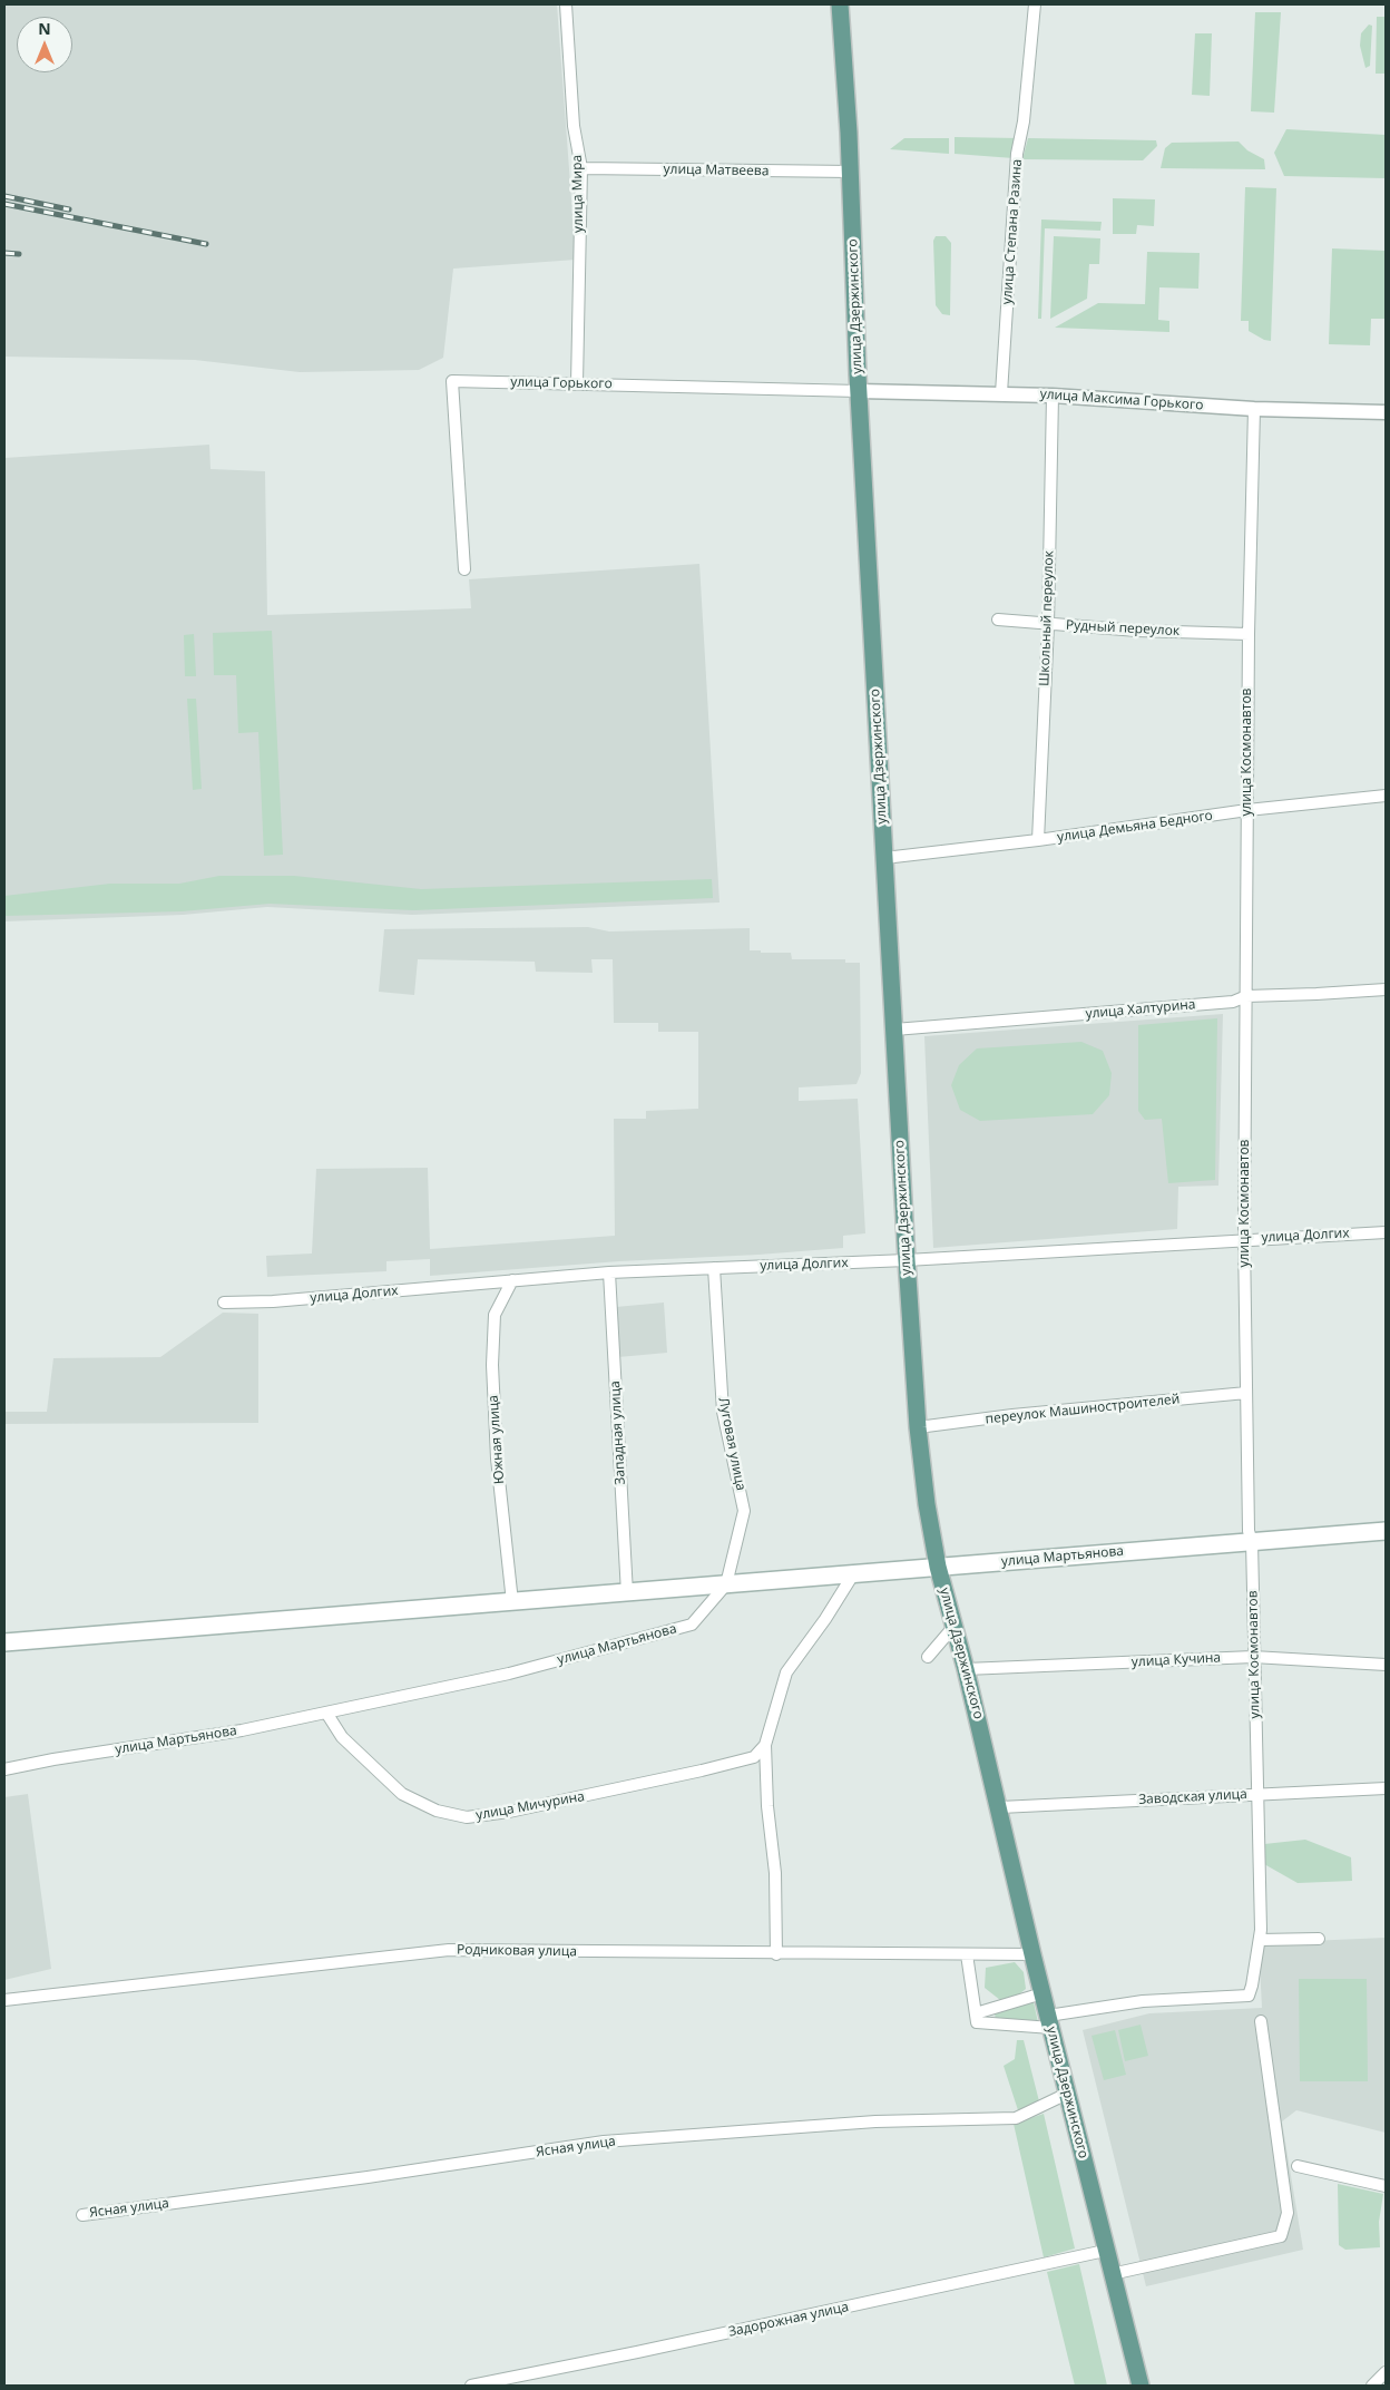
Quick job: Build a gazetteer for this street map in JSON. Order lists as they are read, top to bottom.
{
  "streets": {
    "main road": ["улица Дзержинского", "улица Мартьянова"],
    "street": [
      "улица Матвеева",
      "улица Мира",
      "улица Степана Разина",
      "улица Горького",
      "улица Максима Горького",
      "Школьный переулок",
      "Рудный переулок",
      "улица Космонавтов",
      "улица Демьяна Бедного",
      "улица Халтурина",
      "улица Долгих",
      "переулок Машиностроителей",
      "Западная улица",
      "Южная улица",
      "Луговая улица",
      "улица Кучина",
      "Заводская улица",
      "улица Мичурина",
      "Родниковая улица",
      "Ясная улица",
      "Задорожная улица"
    ]
  },
  "crossings": [
    ["улица Матвеева", "улица Мира"],
    ["улица Матвеева", "улица Дзержинского"],
    ["улица Мира", "улица Горького"],
    ["улица Степана Разина", "улица Максима Горького"],
    ["улица Дзержинского", "улица Горького"],
    ["улица Дзержинского", "улица Максима Горького"],
    ["улица Дзержинского", "улица Космонавтов"],
    ["улица Дзержинского", "улица Демьяна Бедного"],
    ["улица Дзержинского", "улица Халтурина"],
    ["улица Дзержинского", "улица Долгих"],
    ["улица Дзержинского", "переулок Машиностроителей"],
    ["улица Дзержинского", "улица Мартьянова"],
    ["улица Дзержинского", "улица Кучина"],
    ["улица Дзержинского", "Заводская улица"],
    ["улица Дзержинского", "Родниковая улица"],
    ["улица Дзержинского", "Ясная улица"],
    ["улица Дзержинского", "Задорожная улица"],
    ["улица Горького", "улица Максима Горького"],
    ["улица Максима Горького", "Школьный переулок"],
    ["улица Максима Горького", "улица Космонавтов"],
    ["Школьный переулок", "Рудный переулок"],
    ["Школьный переулок", "улица Демьяна Бедного"],
    ["Рудный переулок", "улица Космонавтов"],
    ["улица Космонавтов", "улица Демьяна Бедного"],
    ["улица Космонавтов", "улица Халтурина"],
    ["улица Космонавтов", "улица Долгих"],
    ["улица Космонавтов", "переулок Машиностроителей"],
    ["улица Космонавтов", "улица Мартьянова"],
    ["улица Космонавтов", "улица Кучина"],
    ["улица Космонавтов", "Заводская улица"],
    ["улица Долгих", "Западная улица"],
    ["улица Долгих", "Южная улица"],
    ["улица Долгих", "Луговая улица"],
    ["Луговая улица", "улица Мартьянова"],
    ["улица Мартьянова", "улица Мичурина"]
  ],
  "north": "top"
}
